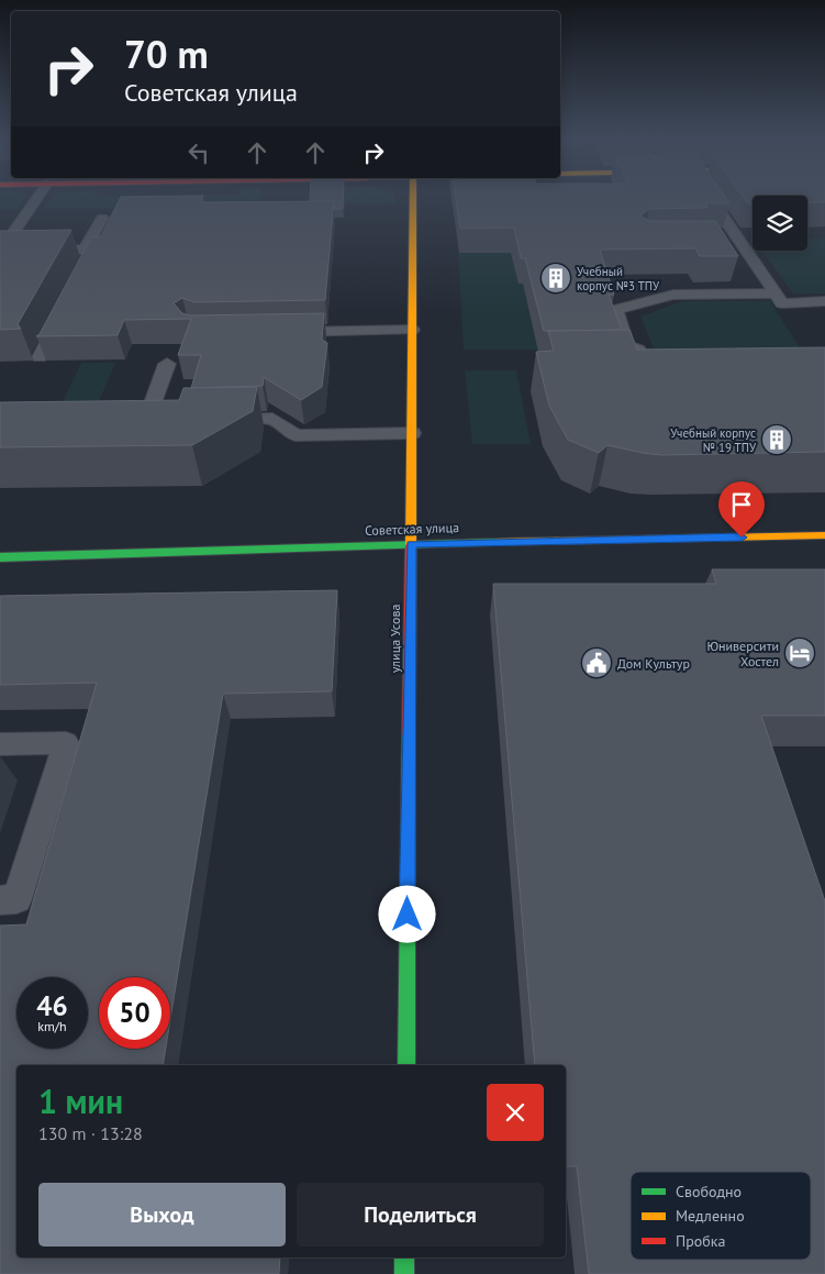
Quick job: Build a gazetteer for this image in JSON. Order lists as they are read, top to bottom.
{
  "streets": {
    "main road": ["Советская улица", "улица Усова"]
  },
  "crossings": [
    ["Советская улица", "улица Усова"]
  ],
  "places": {
    "building": ["Учебный корпус №3 ТПУ", "Учебный корпус № 19 ТПУ"],
    "hotel": ["Юниверсити Хостел"],
    "public building": ["Дом Культур"]
  },
  "legend": ["Свободно", "Медленно", "Пробка"],
  "page": {
    "turn": ["70 m", "Советская улица"],
    "speed": "46 km/h",
    "limit": "50",
    "heading": ["1 мин", "130 m · 13:28"],
    "buttons": ["Выход", "Поделиться"]
  }
}
